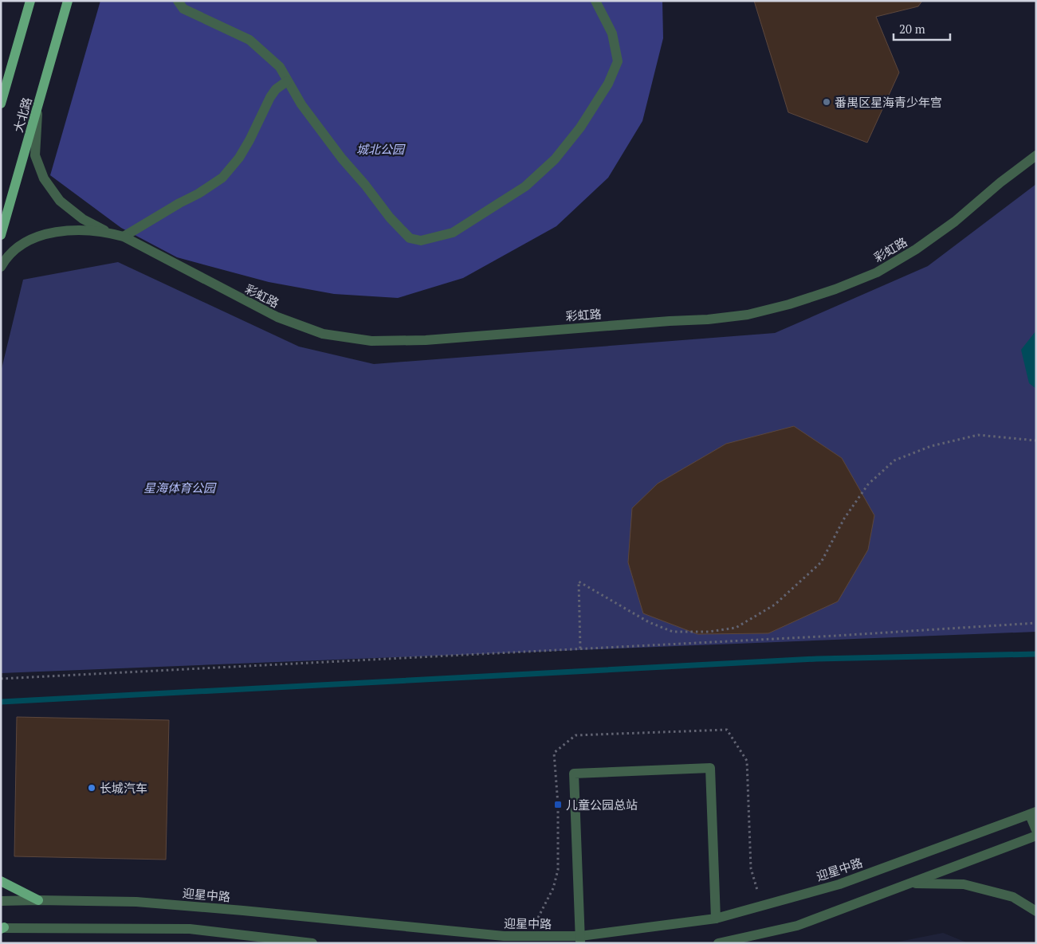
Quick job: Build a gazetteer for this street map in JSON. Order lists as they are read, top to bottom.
{
  "streets": {
    "main road": ["大北路"],
    "street": ["彩虹路", "迎星中路"]
  },
  "crossings": [
    ["大北路", "彩虹路"]
  ],
  "parks": ["城北公园", "星海体育公园"],
  "places": {
    "other": ["番禺区星海青少年宫", "长城汽车"],
    "transit": ["儿童公园总站"]
  },
  "scale_bar": "20 m"
}
